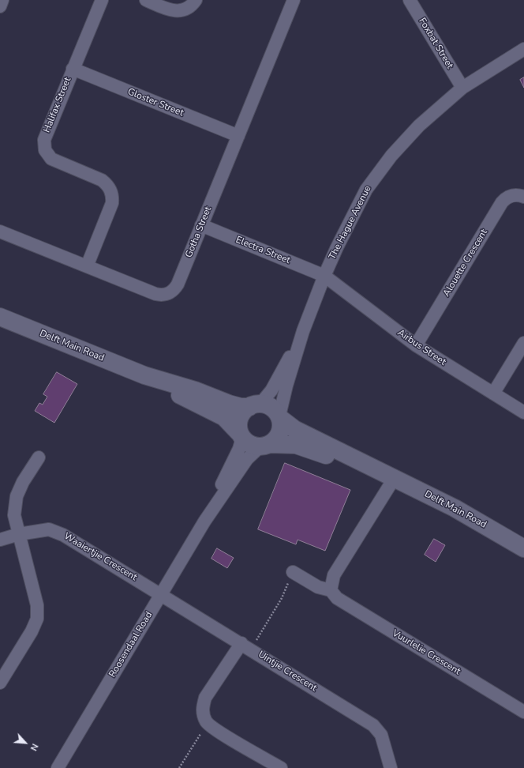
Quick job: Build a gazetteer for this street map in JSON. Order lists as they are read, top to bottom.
{
  "streets": {
    "street": [
      "Foxbat Street",
      "Gloster Street",
      "Halifax Street",
      "The Hague Avenue",
      "Gotha Street",
      "Electra Street",
      "Alouette Crescent",
      "Delft Main Road",
      "Airbus Street",
      "Waaiertjie Crescent",
      "Roosendaal Road",
      "Vuurlelie Crescent",
      "Uintjie Crescent"
    ]
  },
  "crossings": [
    ["Foxbat Street", "The Hague Avenue"],
    ["Gloster Street", "Halifax Street"],
    ["Gloster Street", "Gotha Street"],
    ["Halifax Street", "Gotha Street"],
    ["The Hague Avenue", "Electra Street"],
    ["The Hague Avenue", "Delft Main Road"],
    ["The Hague Avenue", "Airbus Street"],
    ["The Hague Avenue", "Roosendaal Road"],
    ["Gotha Street", "Electra Street"],
    ["Electra Street", "Airbus Street"],
    ["Alouette Crescent", "Airbus Street"],
    ["Delft Main Road", "Roosendaal Road"],
    ["Waaiertjie Crescent", "Roosendaal Road"],
    ["Waaiertjie Crescent", "Uintjie Crescent"],
    ["Roosendaal Road", "Uintjie Crescent"]
  ],
  "north": "bottom right"
}
